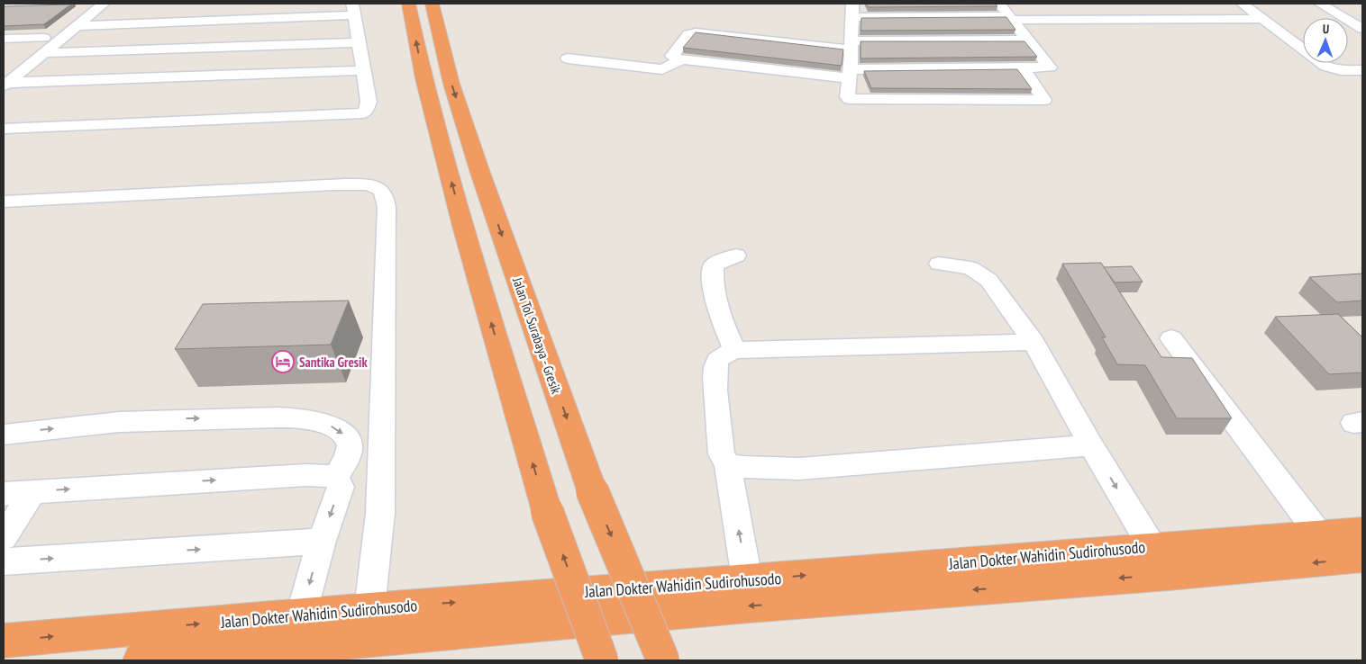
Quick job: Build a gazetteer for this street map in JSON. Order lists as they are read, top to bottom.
{
  "streets": {
    "highway": ["Jalan Tol Surabaya - Gresik", "Jalan Dokter Wahidin Sudirohusodo"]
  },
  "places": {
    "hotel": ["Santika Gresik"]
  },
  "north": "top"
}
